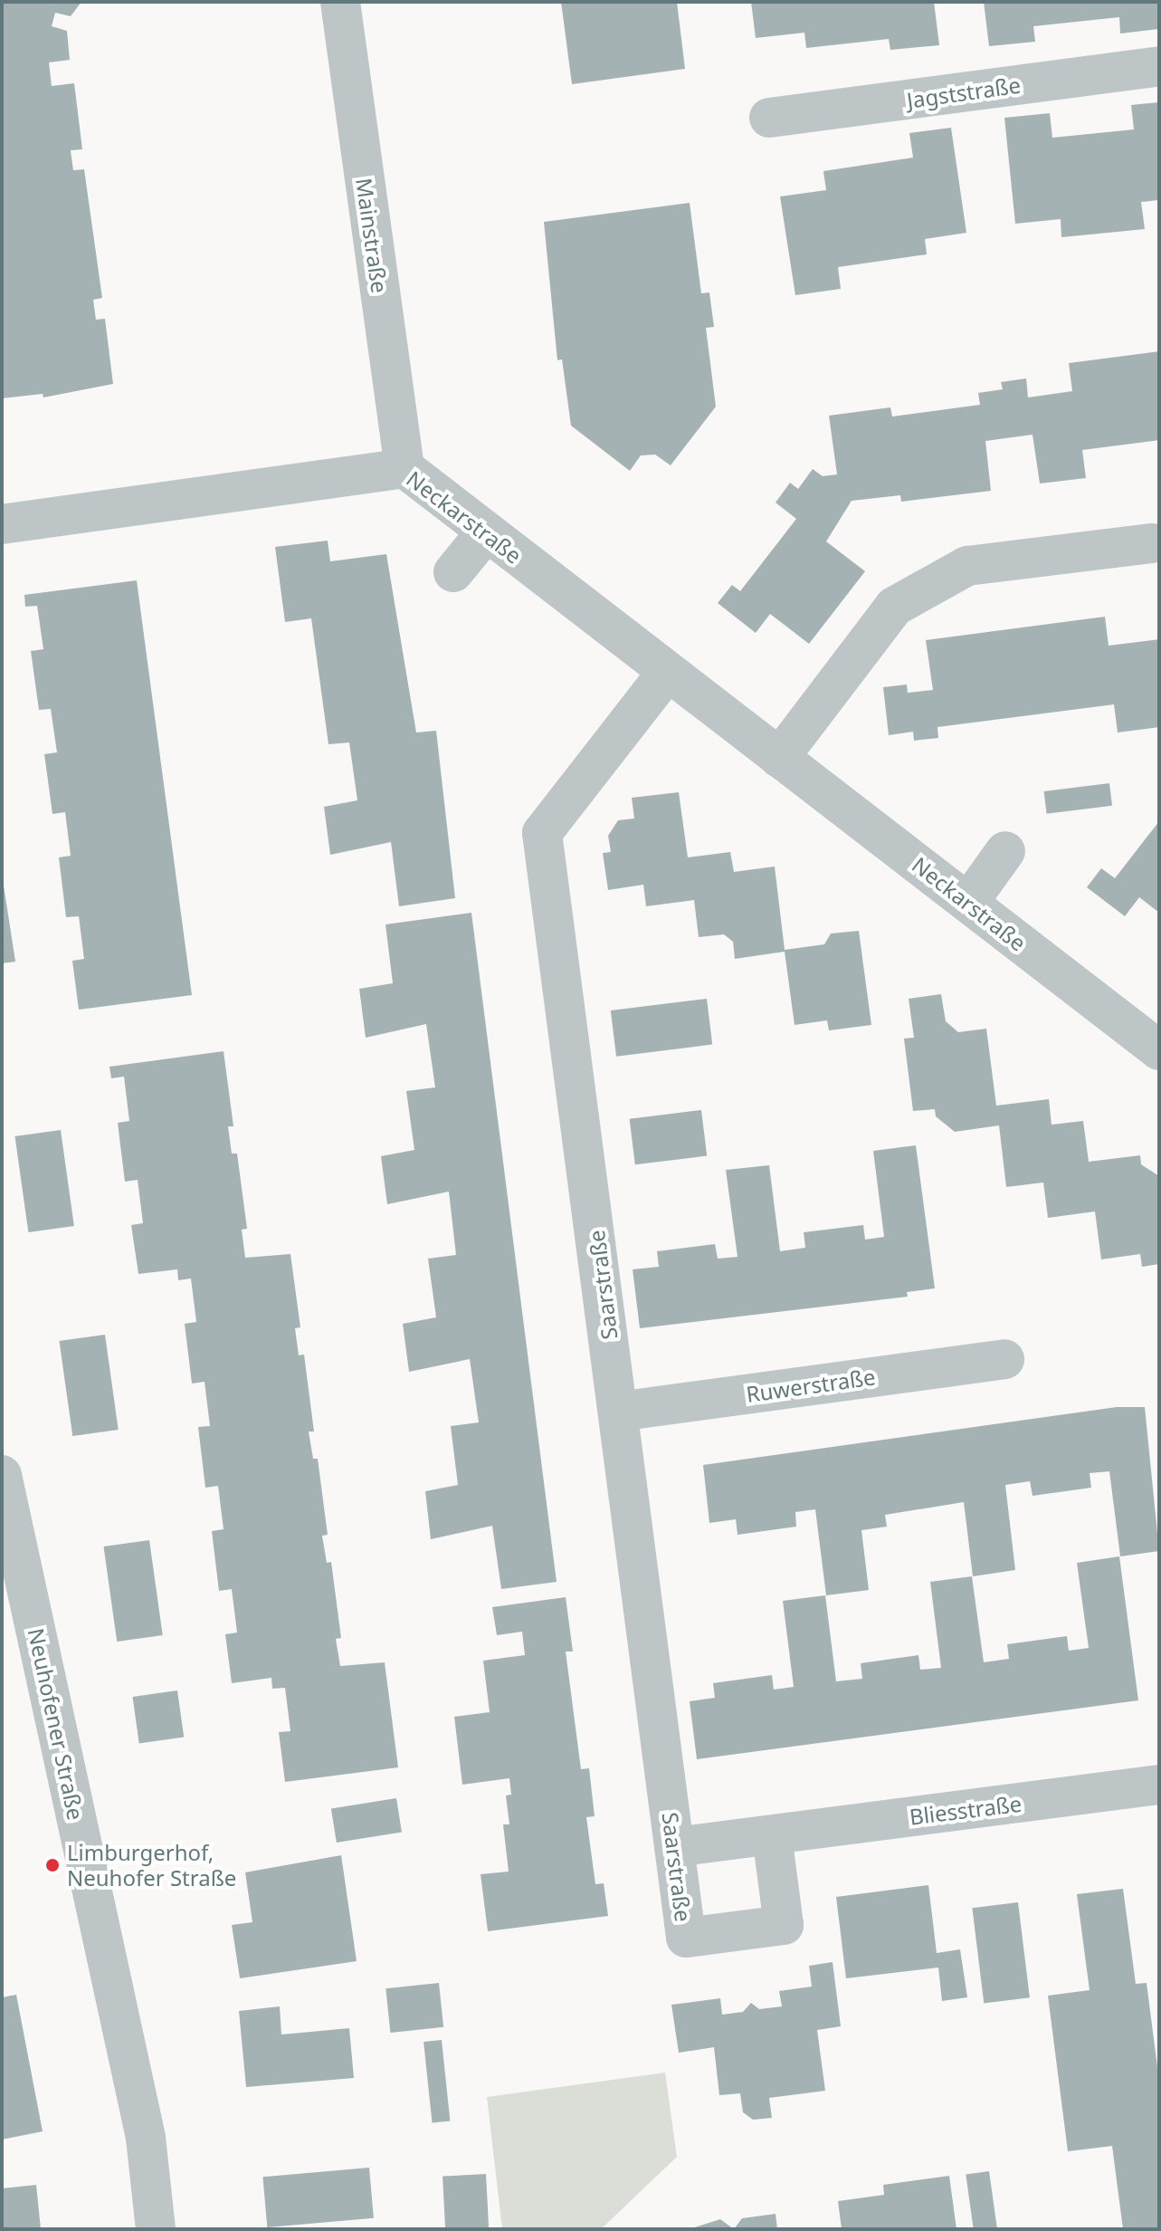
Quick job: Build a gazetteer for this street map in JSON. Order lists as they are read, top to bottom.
{
  "streets": {
    "street": [
      "Jagststraße",
      "Mainstraße",
      "Neckarstraße",
      "Saarstraße",
      "Ruwerstraße",
      "Neuhofener Straße",
      "Bliesstraße"
    ]
  },
  "crossings": [
    ["Mainstraße", "Neckarstraße"],
    ["Neckarstraße", "Saarstraße"],
    ["Saarstraße", "Ruwerstraße"],
    ["Saarstraße", "Bliesstraße"]
  ],
  "places": ["Limburgerhof, Neuhofer Straße"]
}
